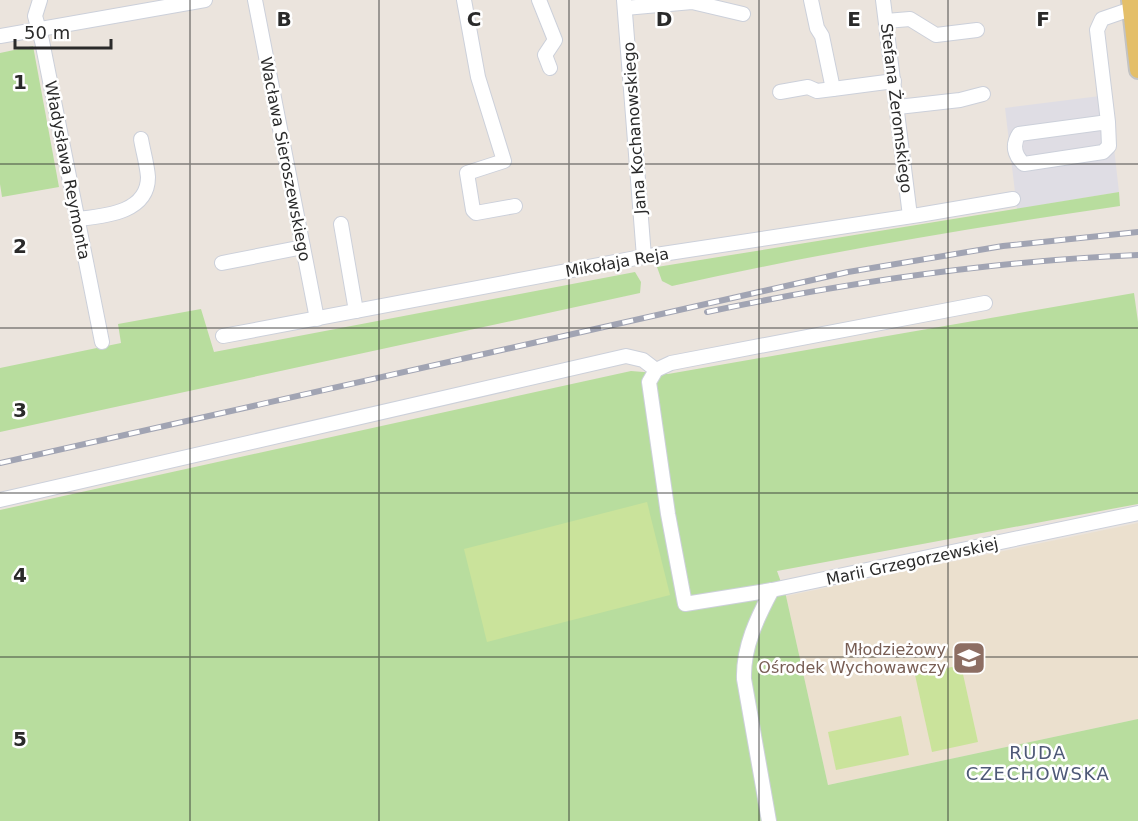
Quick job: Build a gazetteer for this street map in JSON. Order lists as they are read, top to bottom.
{
  "streets": {
    "street": [
      "Stefana Żeromskiego",
      "Jana Kochanowskiego",
      "Wacława Sieroszewskiego",
      "Władysława Reymonta",
      "Mikołaja Reja",
      "Marii Grzegorzewskiej"
    ]
  },
  "crossings": [
    ["Stefana Żeromskiego", "Mikołaja Reja"],
    ["Jana Kochanowskiego", "Mikołaja Reja"],
    ["Wacława Sieroszewskiego", "Mikołaja Reja"]
  ],
  "districts": ["RUDA CZECHOWSKA"],
  "places": {
    "school or university": ["Młodzieżowy Ośrodek Wychowawczy"]
  },
  "scale_bar": "50 m",
  "grid": {
    "columns": [
      "B",
      "C",
      "D",
      "E",
      "F"
    ],
    "rows": [
      "1",
      "2",
      "3",
      "4",
      "5"
    ]
  }
}
